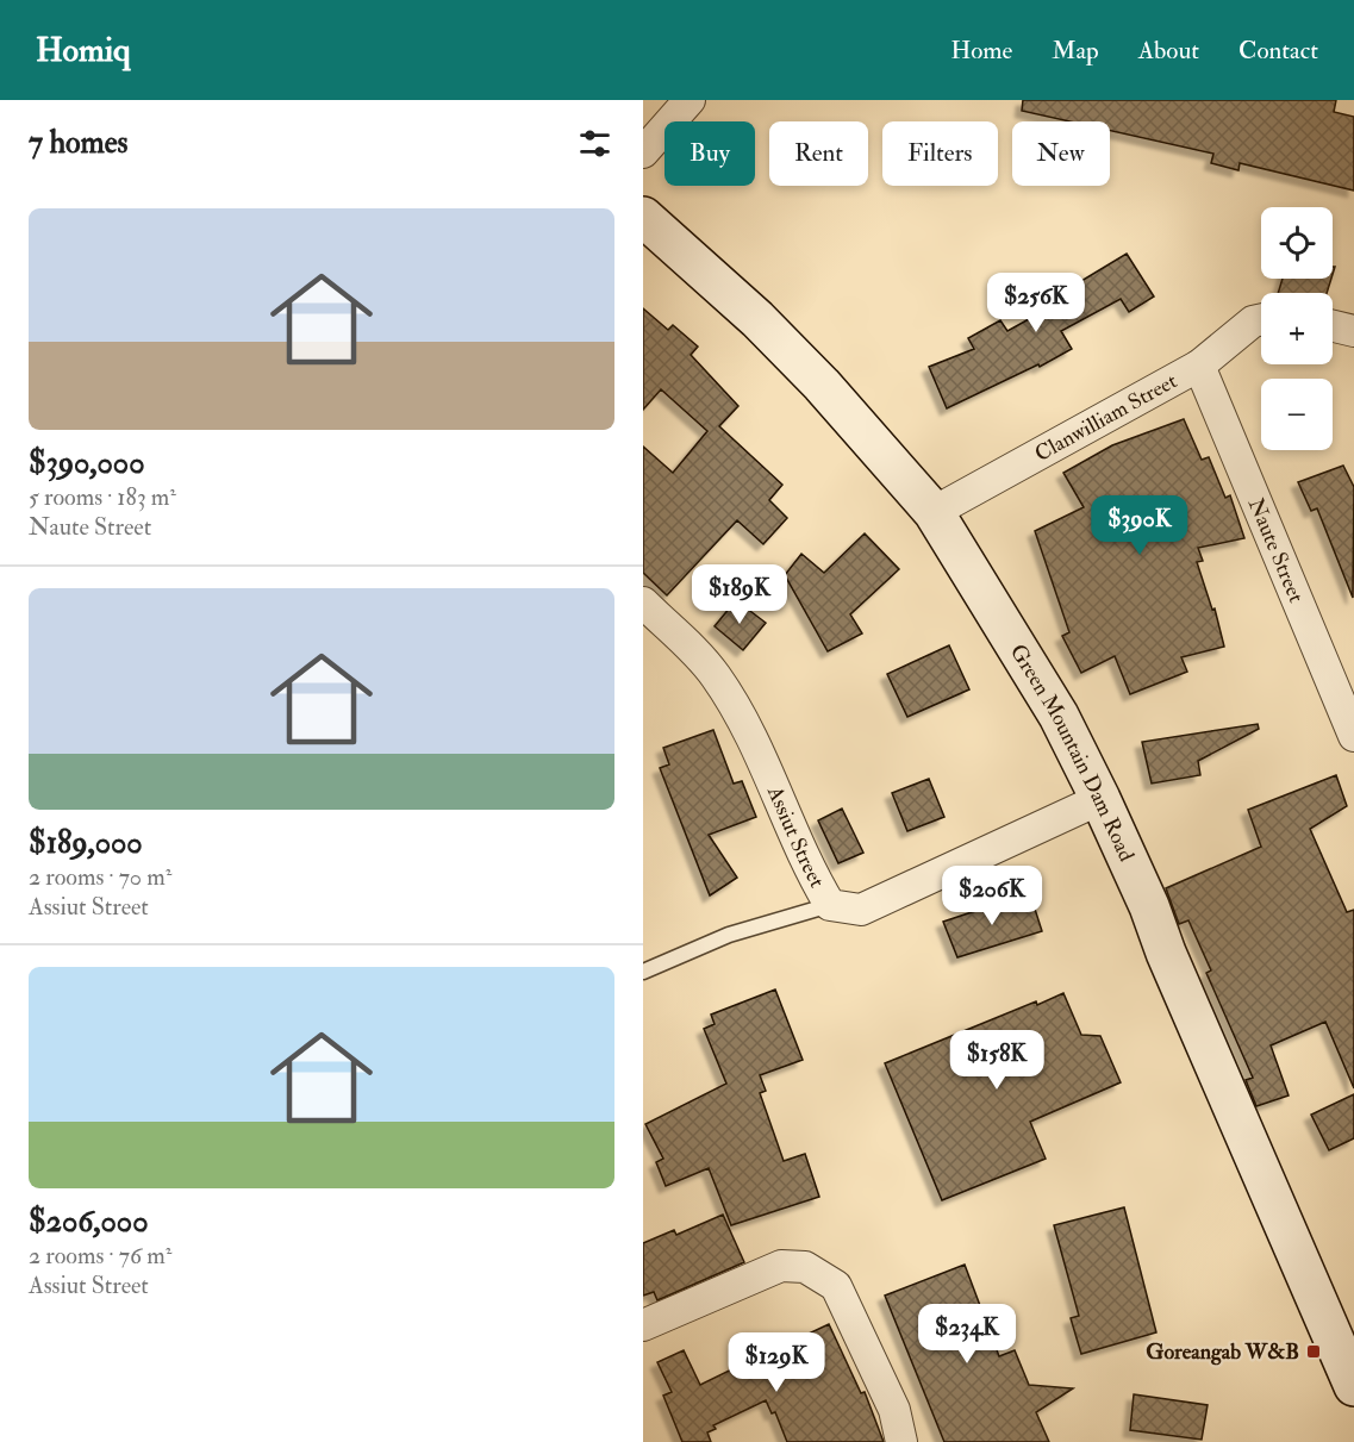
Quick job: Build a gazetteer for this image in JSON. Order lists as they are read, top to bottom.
{
  "streets": {
    "street": [
      "Clanwilliam Street",
      "Naute Street",
      "Green Mountain Dam Road",
      "Assiut Street"
    ]
  },
  "crossings": [
    ["Clanwilliam Street", "Naute Street"],
    ["Clanwilliam Street", "Green Mountain Dam Road"],
    ["Green Mountain Dam Road", "Assiut Street"]
  ],
  "places": {
    "transit": ["Goreangab W&B"]
  },
  "page": {
    "header": "Homiq",
    "nav": [
      "Home",
      "Map",
      "About",
      "Contact"
    ],
    "heading": "7 homes",
    "chip": [
      "Buy",
      "Rent",
      "Filters",
      "New"
    ],
    "list": [
      {
        "name": "$390,000",
        "note": "5 rooms · 183 m² · Naute Street"
      },
      {
        "name": "$189,000",
        "note": "2 rooms · 70 m² · Assiut Street"
      },
      {
        "name": "$206,000",
        "note": "2 rooms · 76 m² · Assiut Street"
      }
    ],
    "map_buttons": ["+", "−"],
    "price": [
      "$256K",
      "$390K",
      "$189K",
      "$206K",
      "$158K",
      "$234K",
      "$129K"
    ]
  }
}
